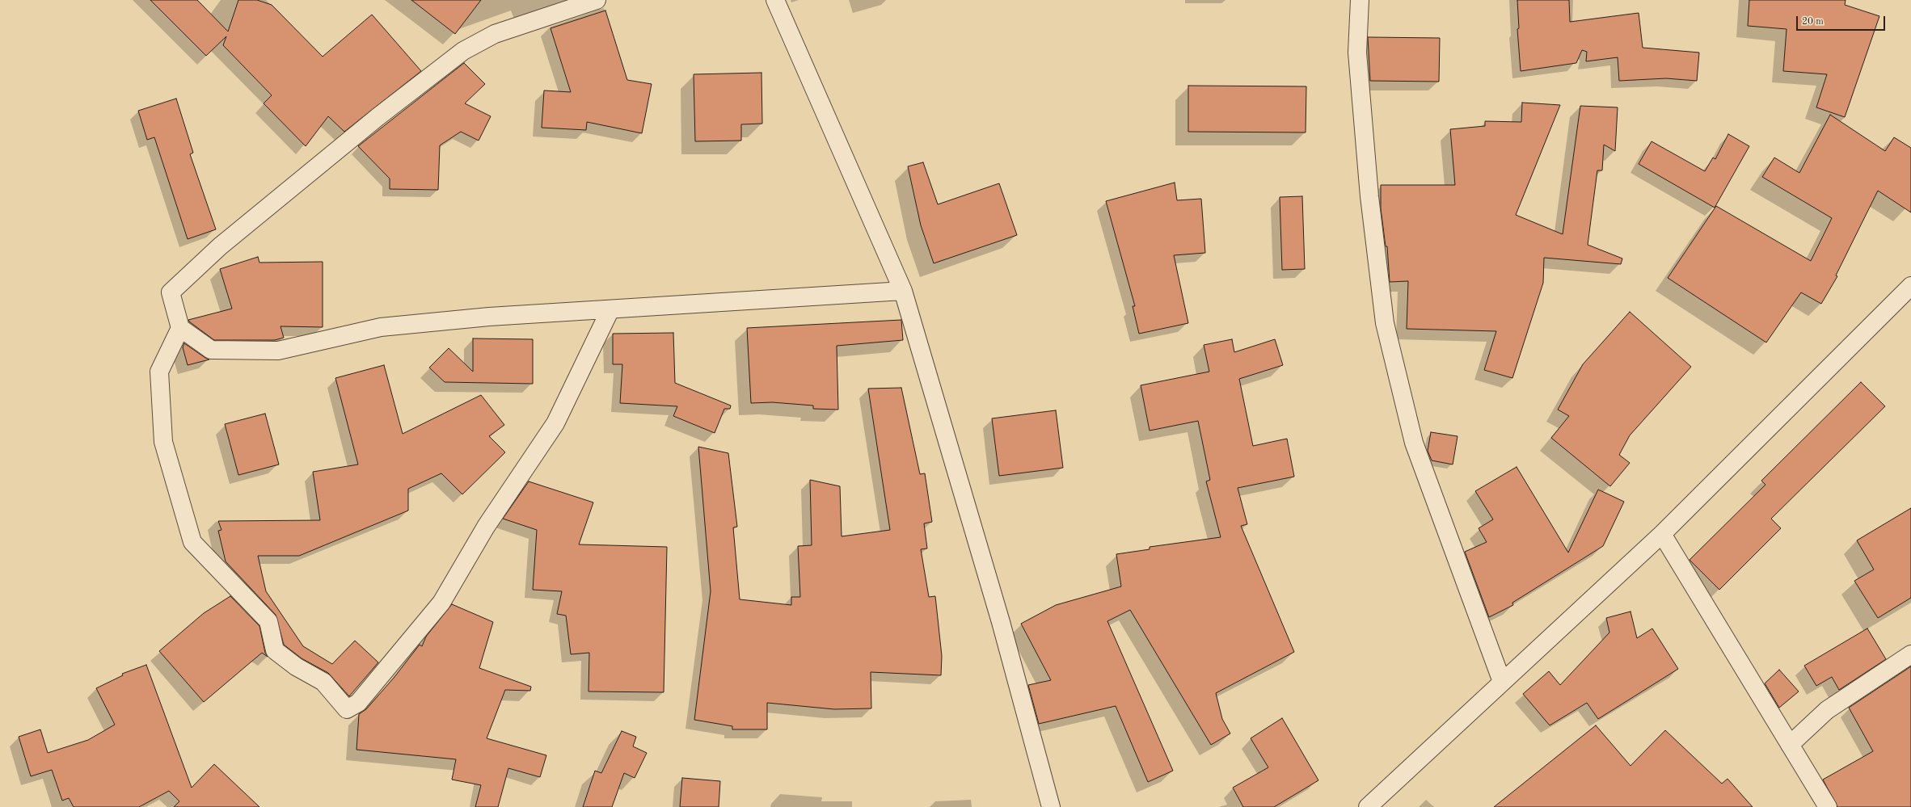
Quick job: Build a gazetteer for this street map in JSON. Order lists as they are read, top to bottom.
{
  "scale_bar": "20 m"
}
